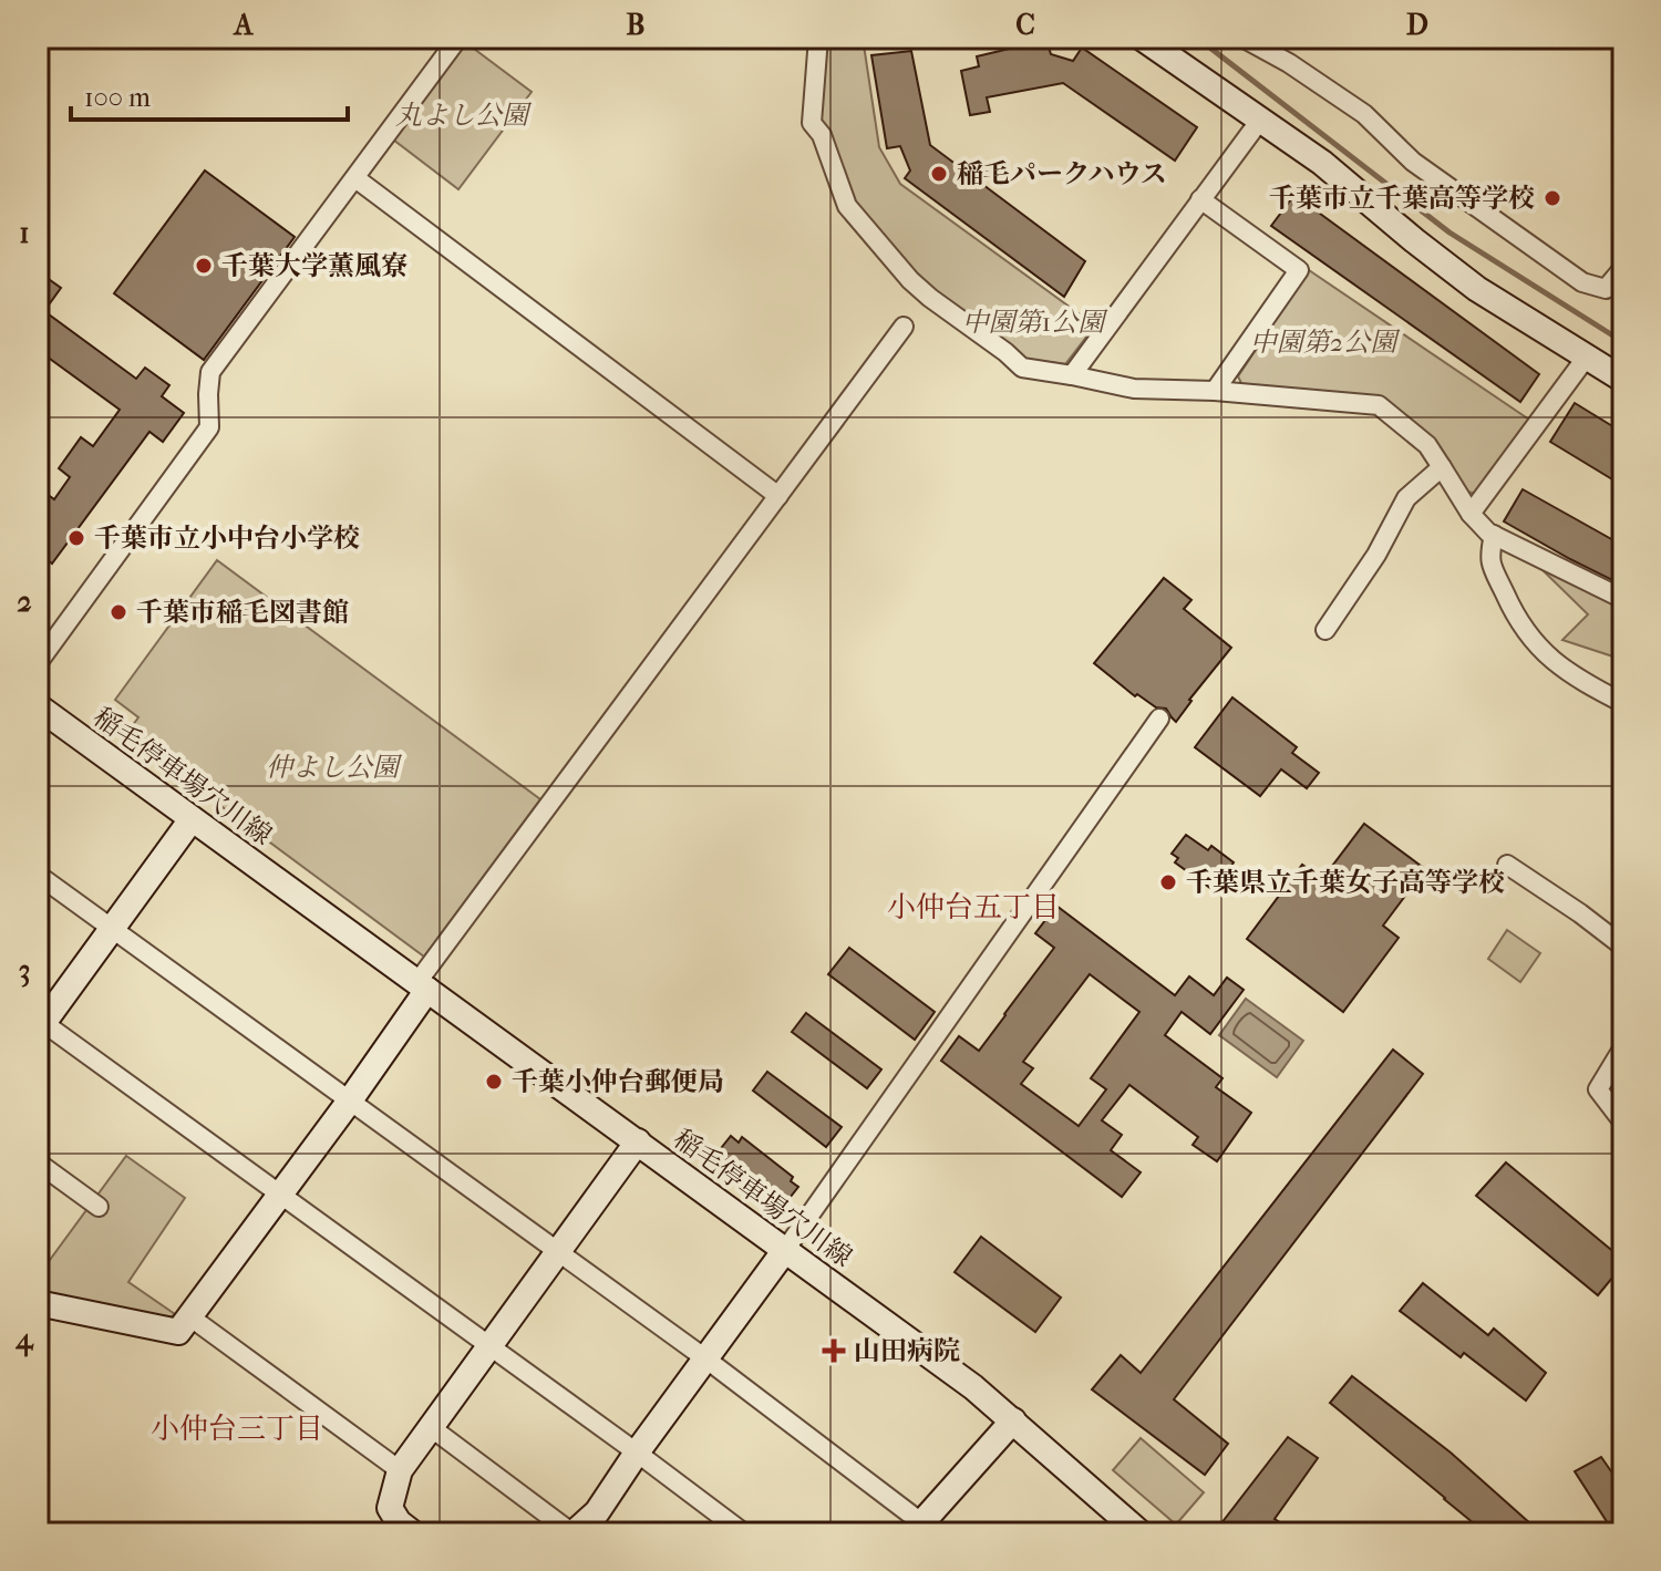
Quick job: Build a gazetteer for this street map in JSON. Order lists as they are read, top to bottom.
{
  "streets": {
    "street": ["稲毛停車場穴川線"]
  },
  "districts": ["小仲台五丁目", "小仲台三丁目"],
  "parks": [
    "丸よし公園",
    "中園第1公園",
    "中園第2公園",
    "仲よし公園"
  ],
  "places": {
    "other": [
      "稲毛パークハウス",
      "千葉市立千葉高等学校",
      "千葉大学薫風寮",
      "千葉市立小中台小学校",
      "千葉市稲毛図書館",
      "千葉県立千葉女子高等学校",
      "千葉小仲台郵便局"
    ],
    "health": ["山田病院"]
  },
  "scale_bar": "100 m",
  "grid": {
    "columns": [
      "A",
      "B",
      "C",
      "D"
    ],
    "rows": [
      "1",
      "2",
      "3",
      "4"
    ]
  }
}
